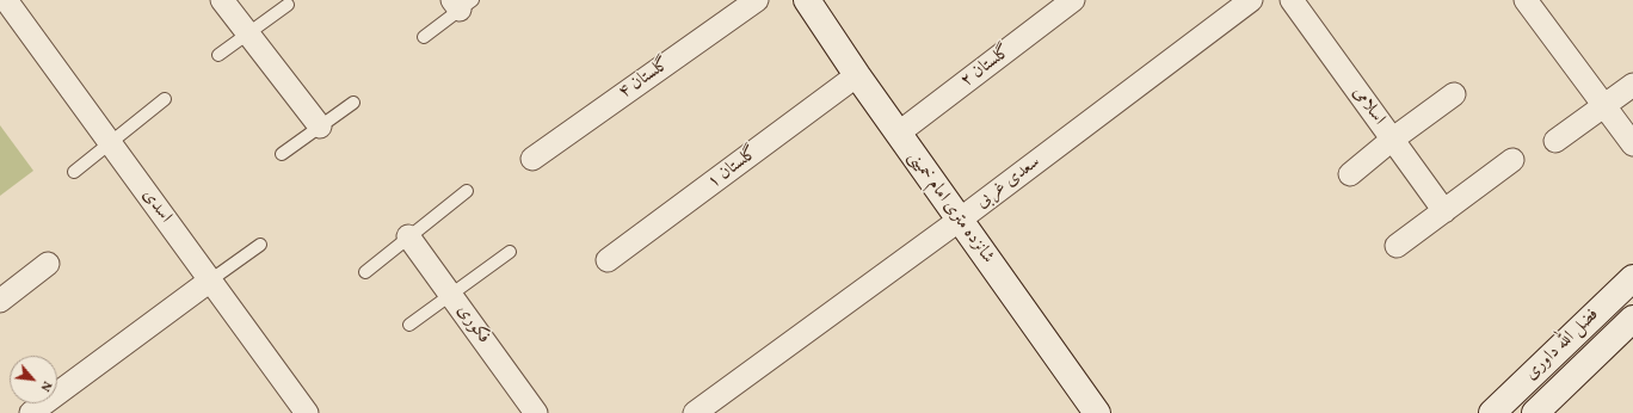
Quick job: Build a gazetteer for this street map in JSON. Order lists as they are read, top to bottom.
{
  "streets": {
    "main road": ["شانزده متری امام خمینی", "فضل الله داوری"],
    "street": [
      "گلستان ۲",
      "گلستان ۴",
      "اسلامی",
      "گلستان ۱",
      "سعدی غربی",
      "اسدی",
      "فکوری"
    ]
  },
  "crossings": [
    ["گلستان ۲", "شانزده متری امام خمینی"],
    ["گلستان ۱", "شانزده متری امام خمینی"],
    ["سعدی غربی", "شانزده متری امام خمینی"]
  ],
  "north": "bottom right"
}
